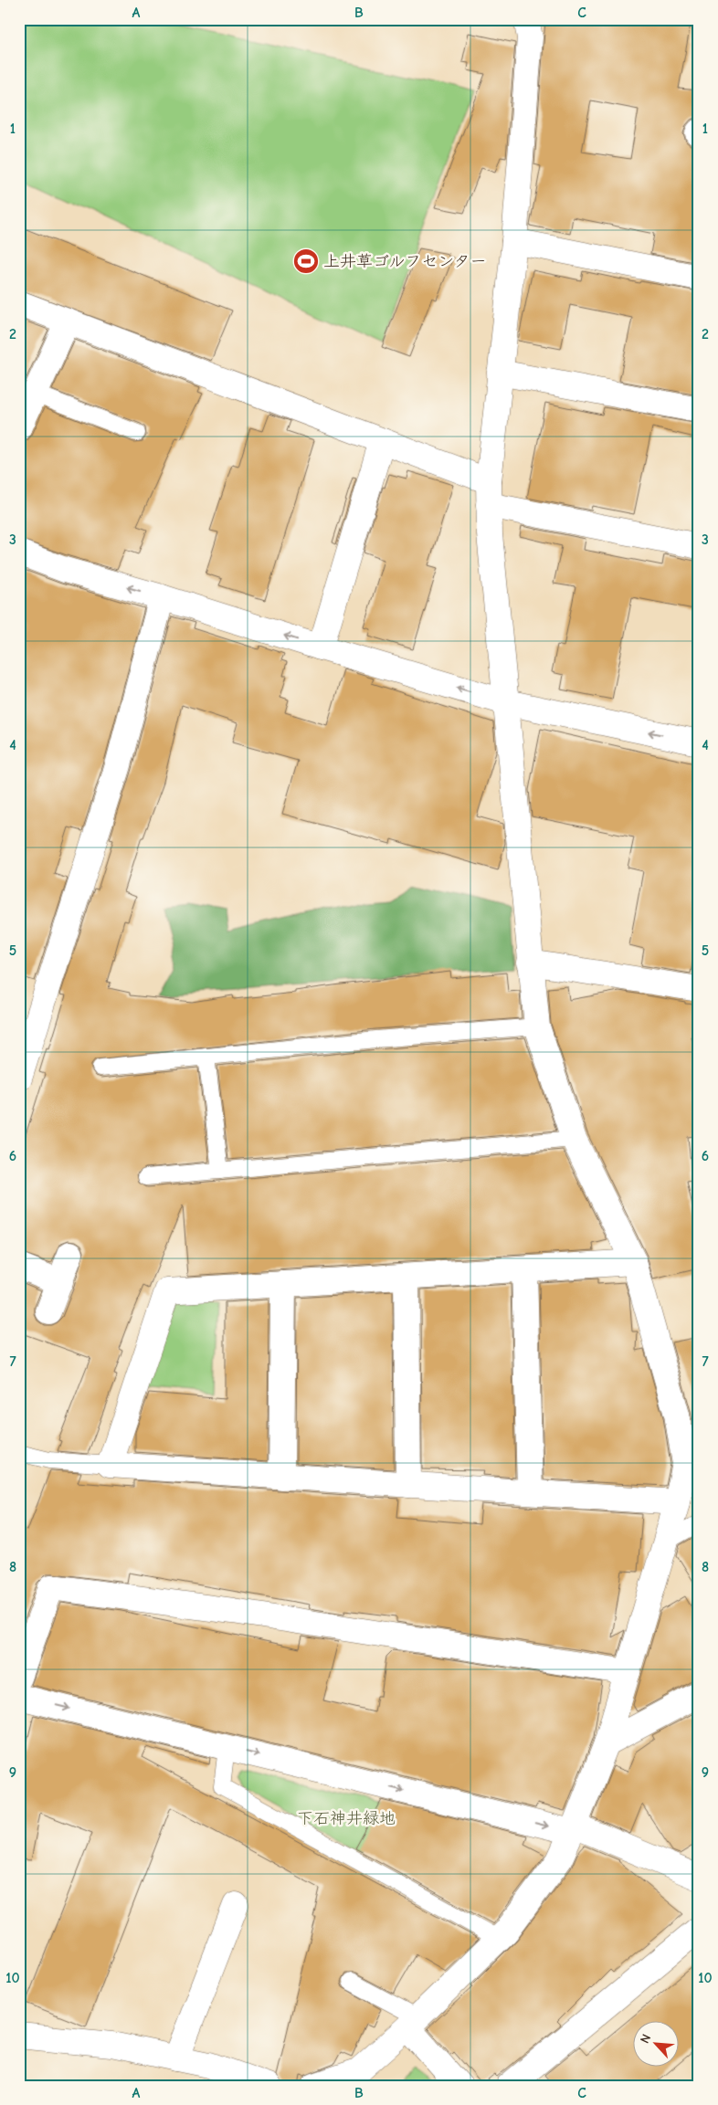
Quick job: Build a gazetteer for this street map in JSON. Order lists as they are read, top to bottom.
{
  "parks": ["下石神井緑地"],
  "places": {
    "sports": ["上井草ゴルフセンター"]
  },
  "north": "top left",
  "grid": {
    "columns": ["A", "B", "C"],
    "rows": [
      "1",
      "2",
      "3",
      "4",
      "5",
      "6",
      "7",
      "8",
      "9",
      "10"
    ]
  }
}
